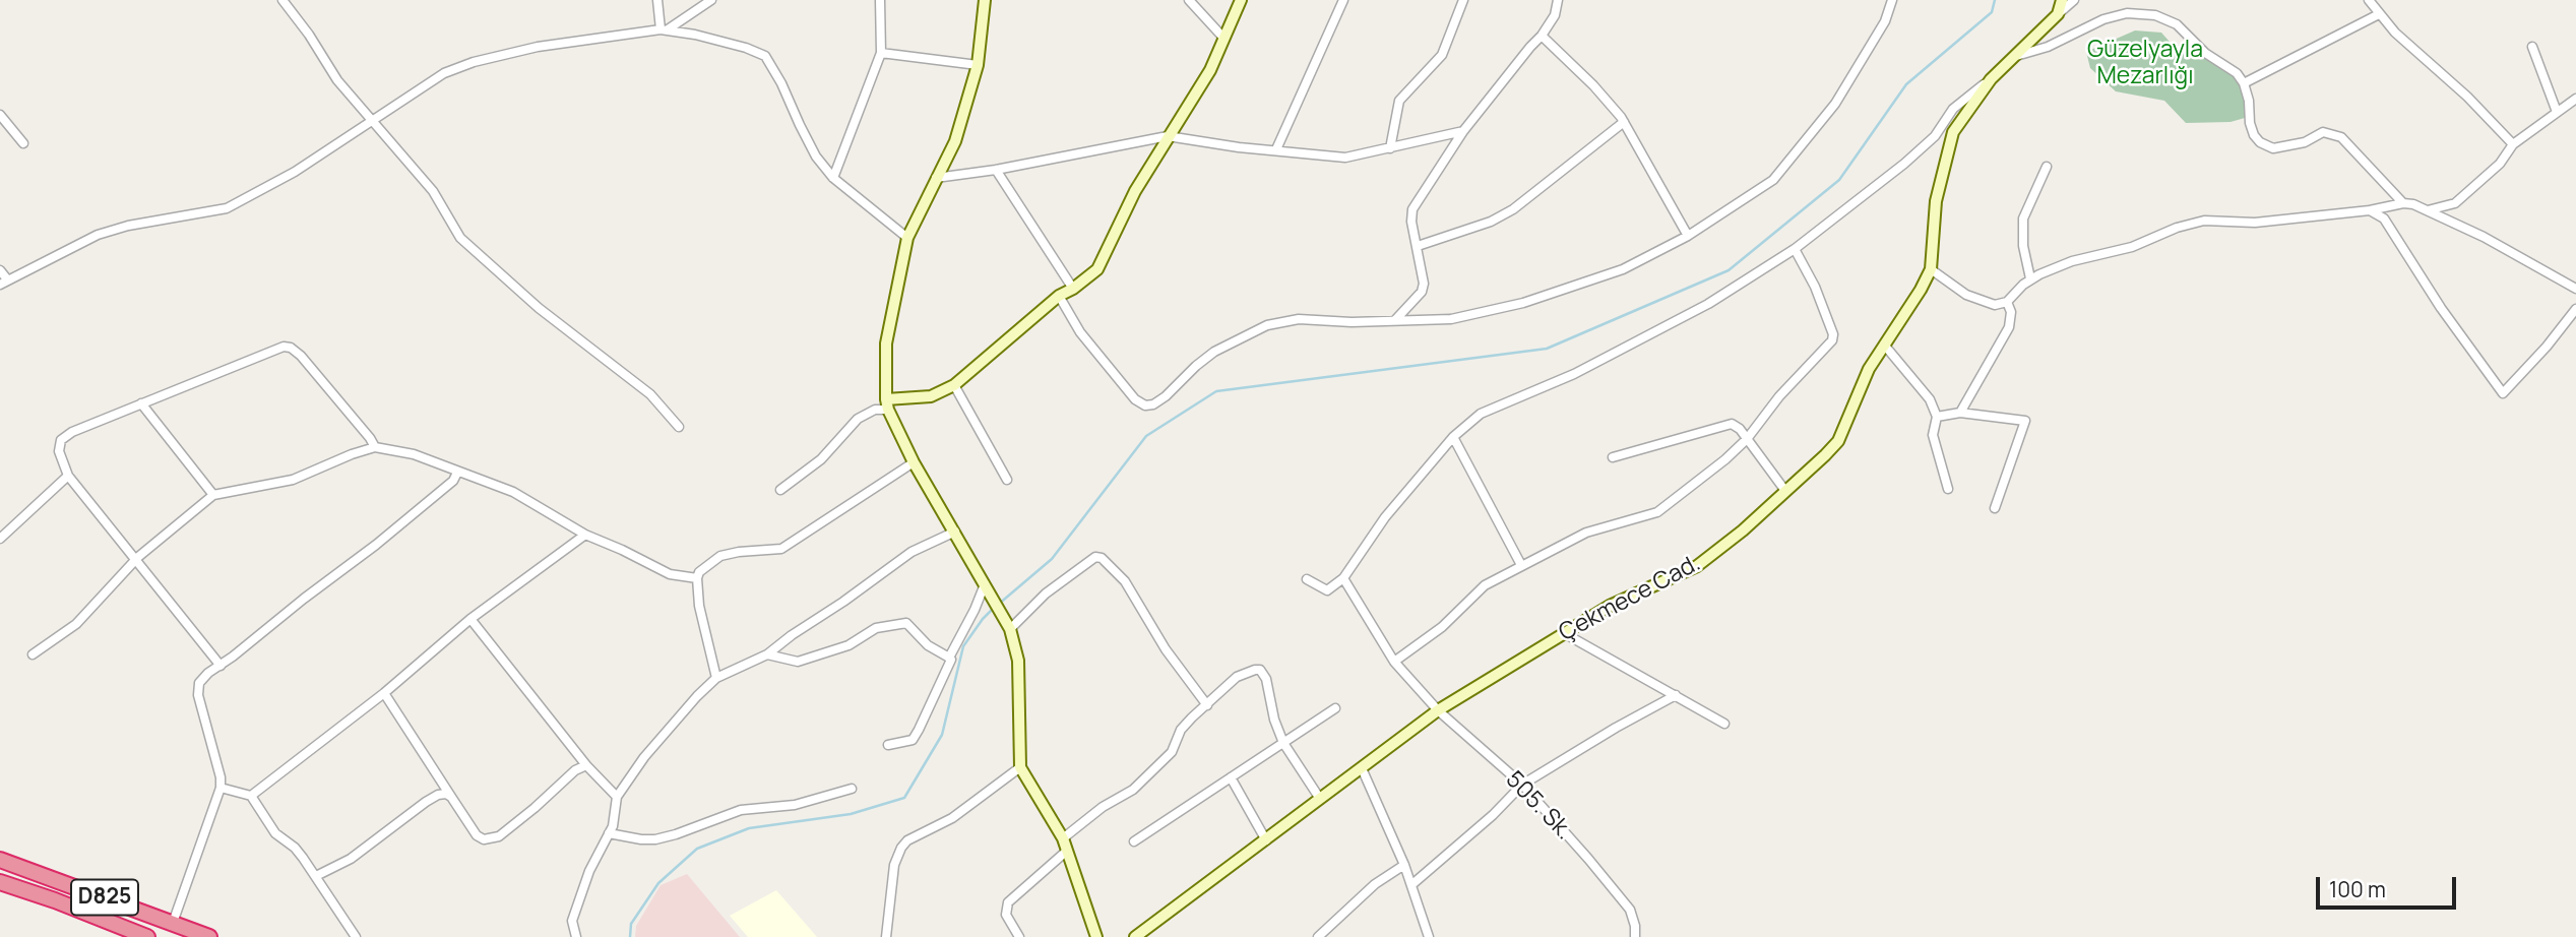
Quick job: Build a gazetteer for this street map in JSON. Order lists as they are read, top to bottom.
{
  "streets": {
    "highway": ["D825"],
    "street": ["Çekmece Cad.", "505. Sk."]
  },
  "crossings": [
    ["Çekmece Cad.", "505. Sk."]
  ],
  "parks": ["Güzelyayla Mezarlığı"],
  "scale_bar": "100 m"
}
